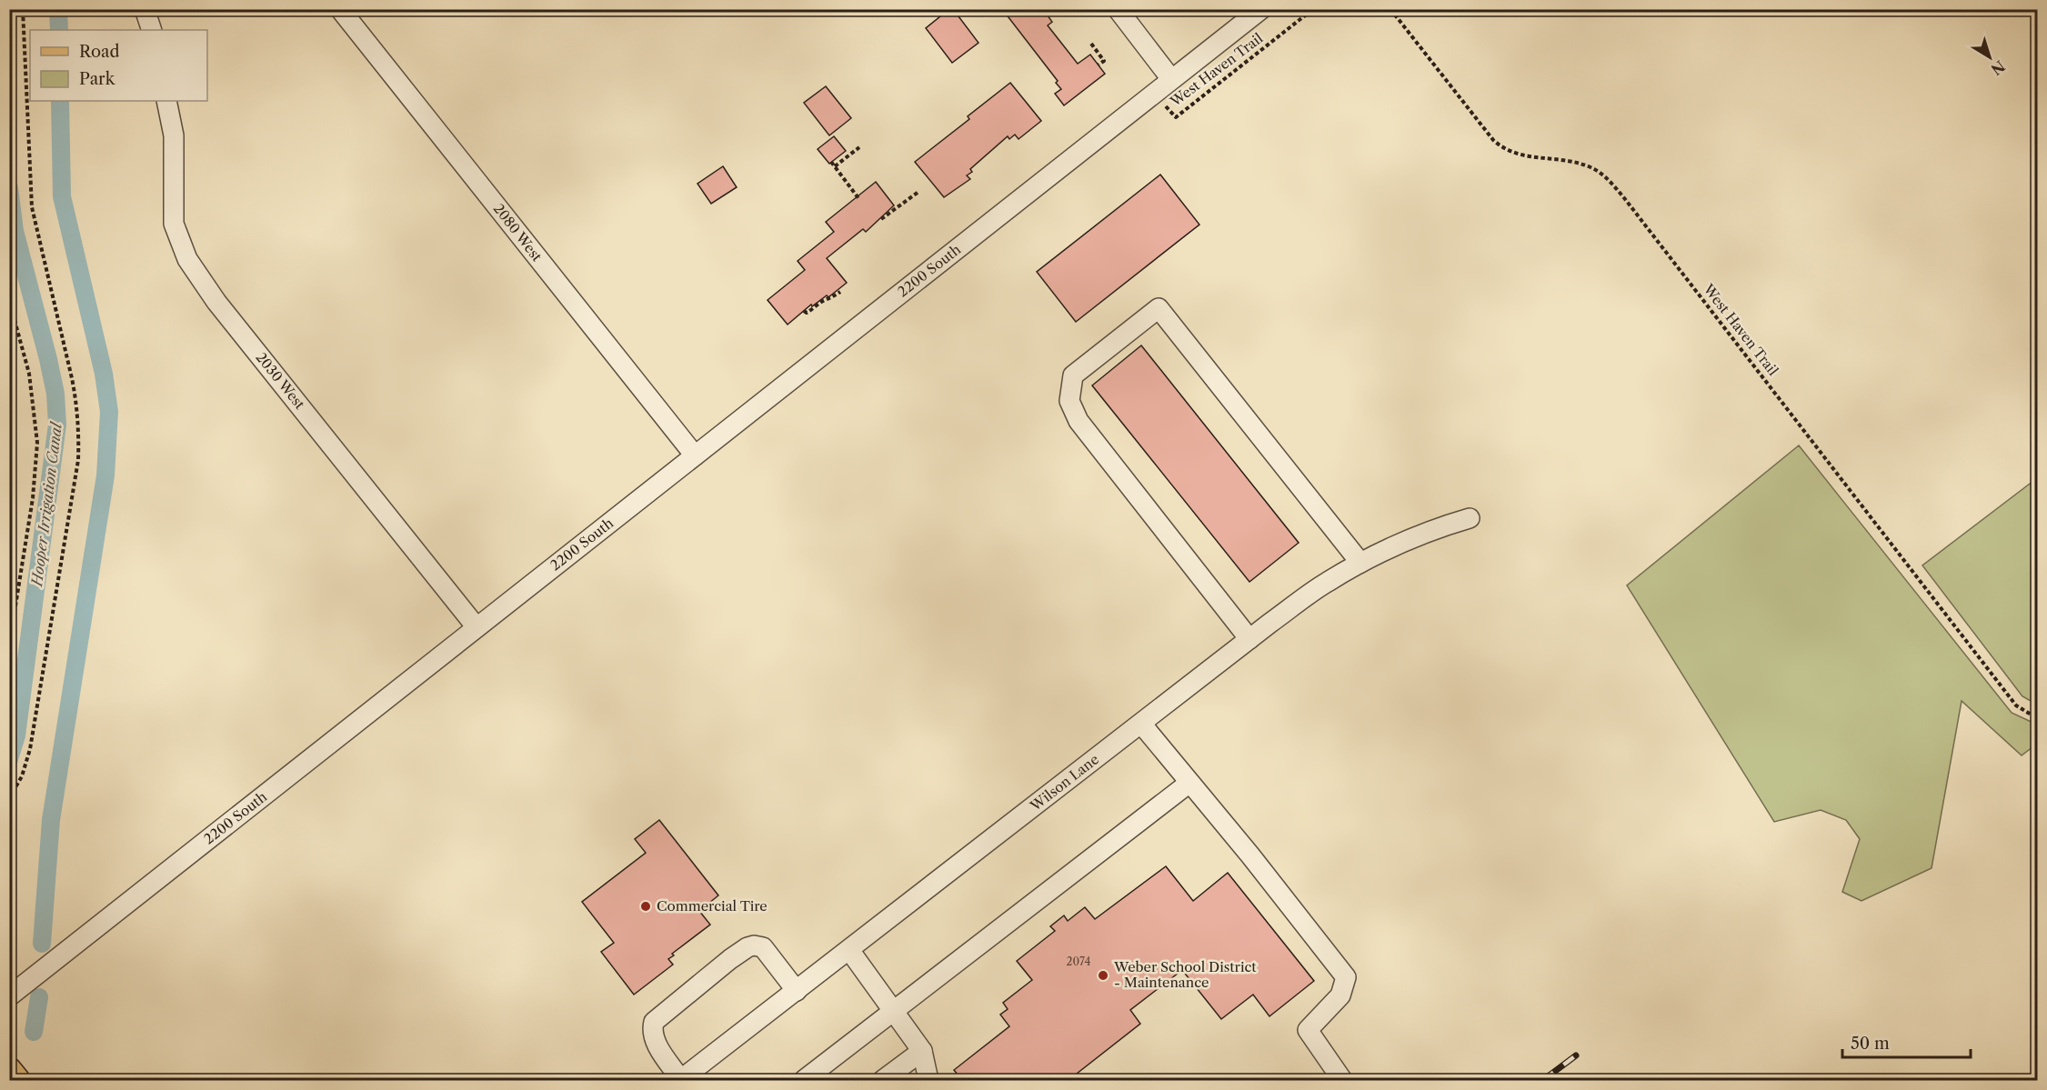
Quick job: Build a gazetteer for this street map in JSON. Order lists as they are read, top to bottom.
{
  "streets": {
    "street": [
      "2080 West",
      "2200 South",
      "2030 West",
      "Wilson Lane"
    ],
    "path": ["West Haven Trail"]
  },
  "crossings": [
    ["West Haven Trail", "2200 South"],
    ["2080 West", "2200 South"],
    ["2200 South", "2030 West"]
  ],
  "water": ["Hooper Irrigation Canal"],
  "places": ["Commercial Tire", "Weber School District - Maintenance"],
  "house_numbers": ["2074"],
  "legend": ["Road", "Park"],
  "scale_bar": "50 m",
  "north": "bottom right"
}
